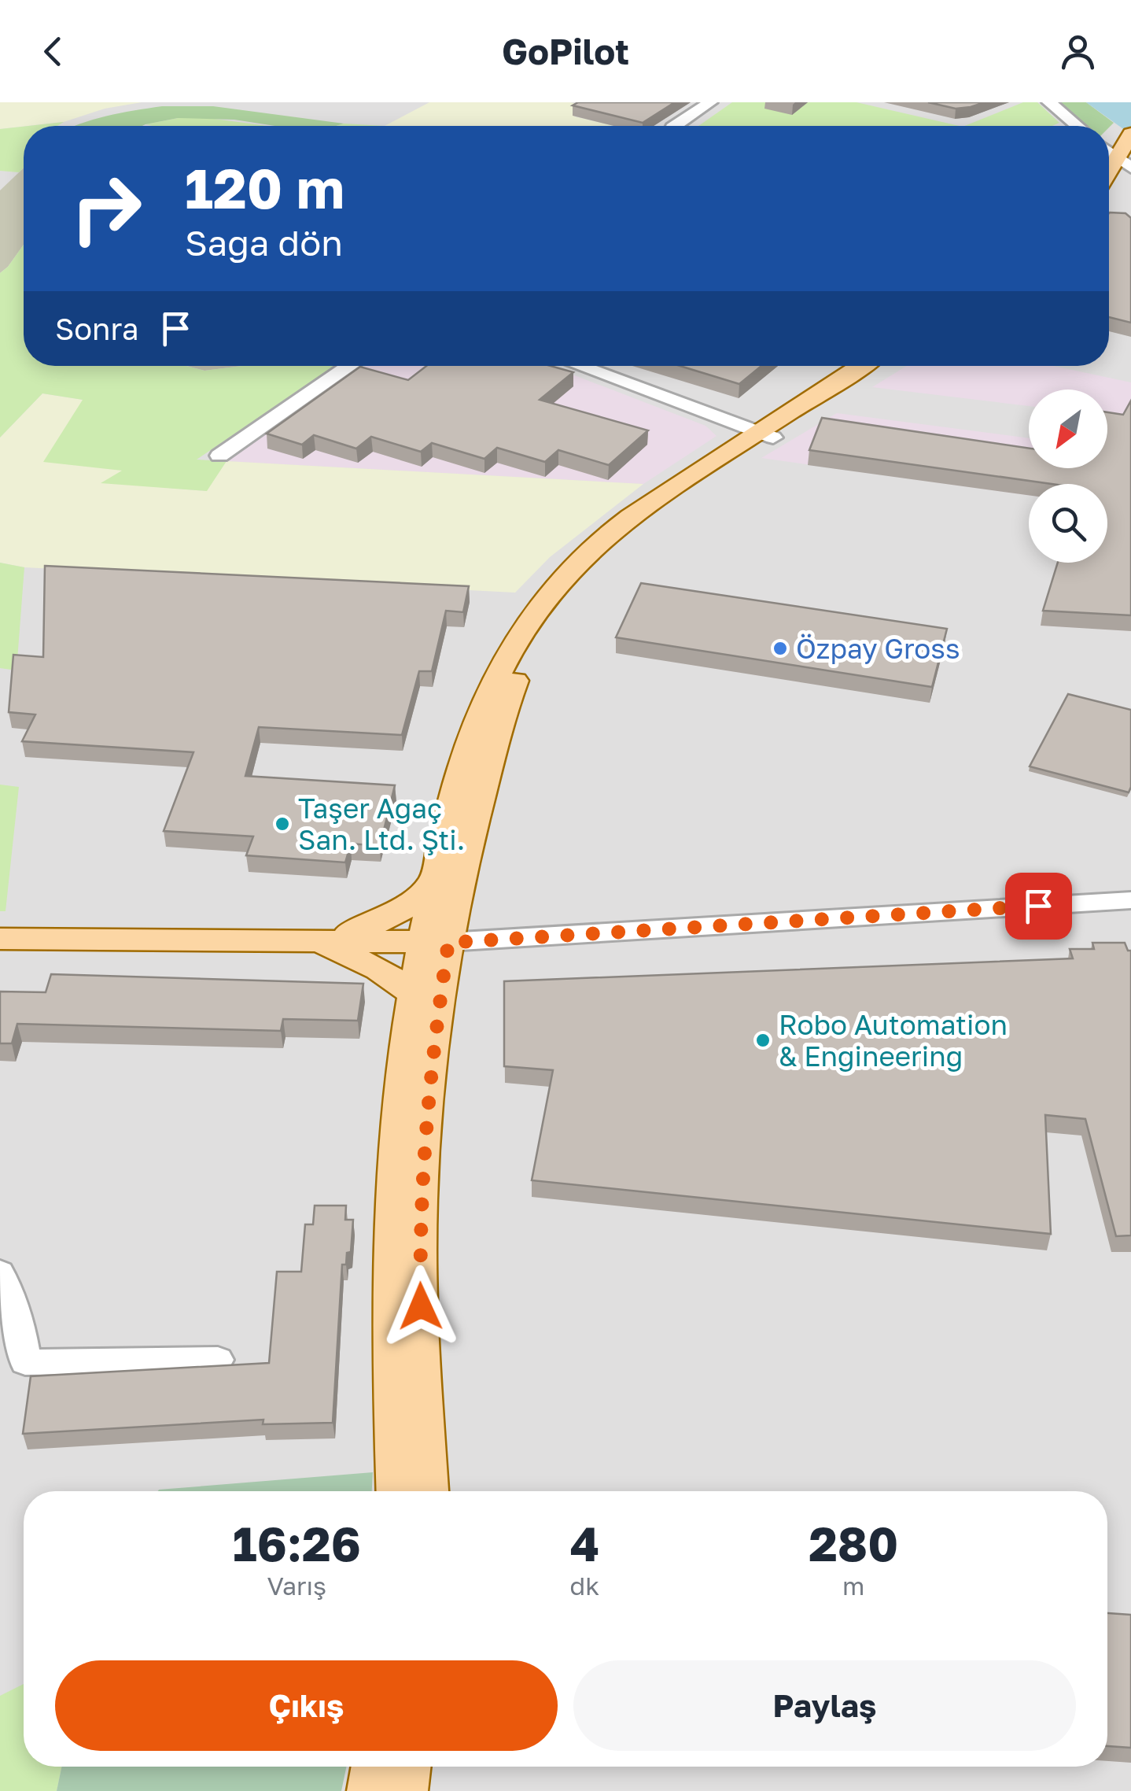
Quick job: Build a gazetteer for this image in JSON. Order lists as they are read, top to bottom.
{
  "places": ["Özpay Gross", "Taşer Ağaç San. Ltd. Şti.", "Robo Automation & Engineering"],
  "north": "bottom left",
  "page": {
    "header": "GoPilot",
    "turn": ["120 m", "Sağa dön"],
    "then": "Sonra",
    "eta": [
      "16:26",
      "Varış",
      "4",
      "dk",
      "280",
      "m"
    ],
    "buttons": ["Çıkış", "Paylaş"]
  }
}
